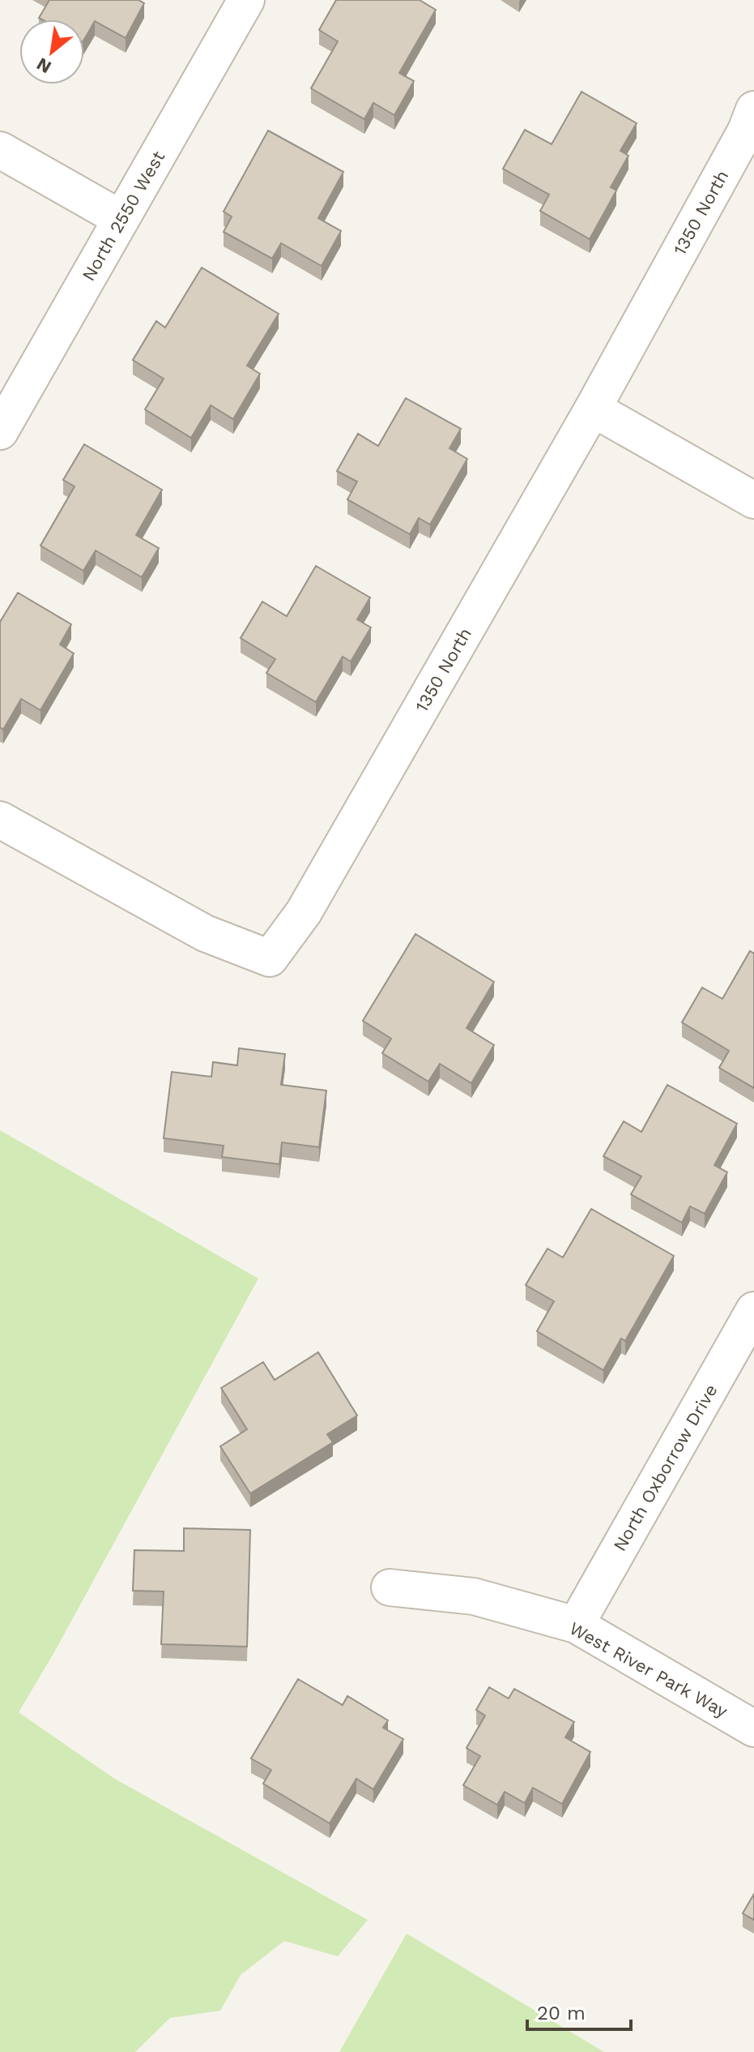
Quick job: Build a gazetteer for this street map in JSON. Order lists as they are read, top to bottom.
{
  "streets": {
    "street": [
      "1350 North",
      "North 2550 West",
      "North Oxborrow Drive",
      "West River Park Way"
    ]
  },
  "crossings": [
    ["North Oxborrow Drive", "West River Park Way"]
  ],
  "scale_bar": "20 m",
  "north": "bottom left"
}
